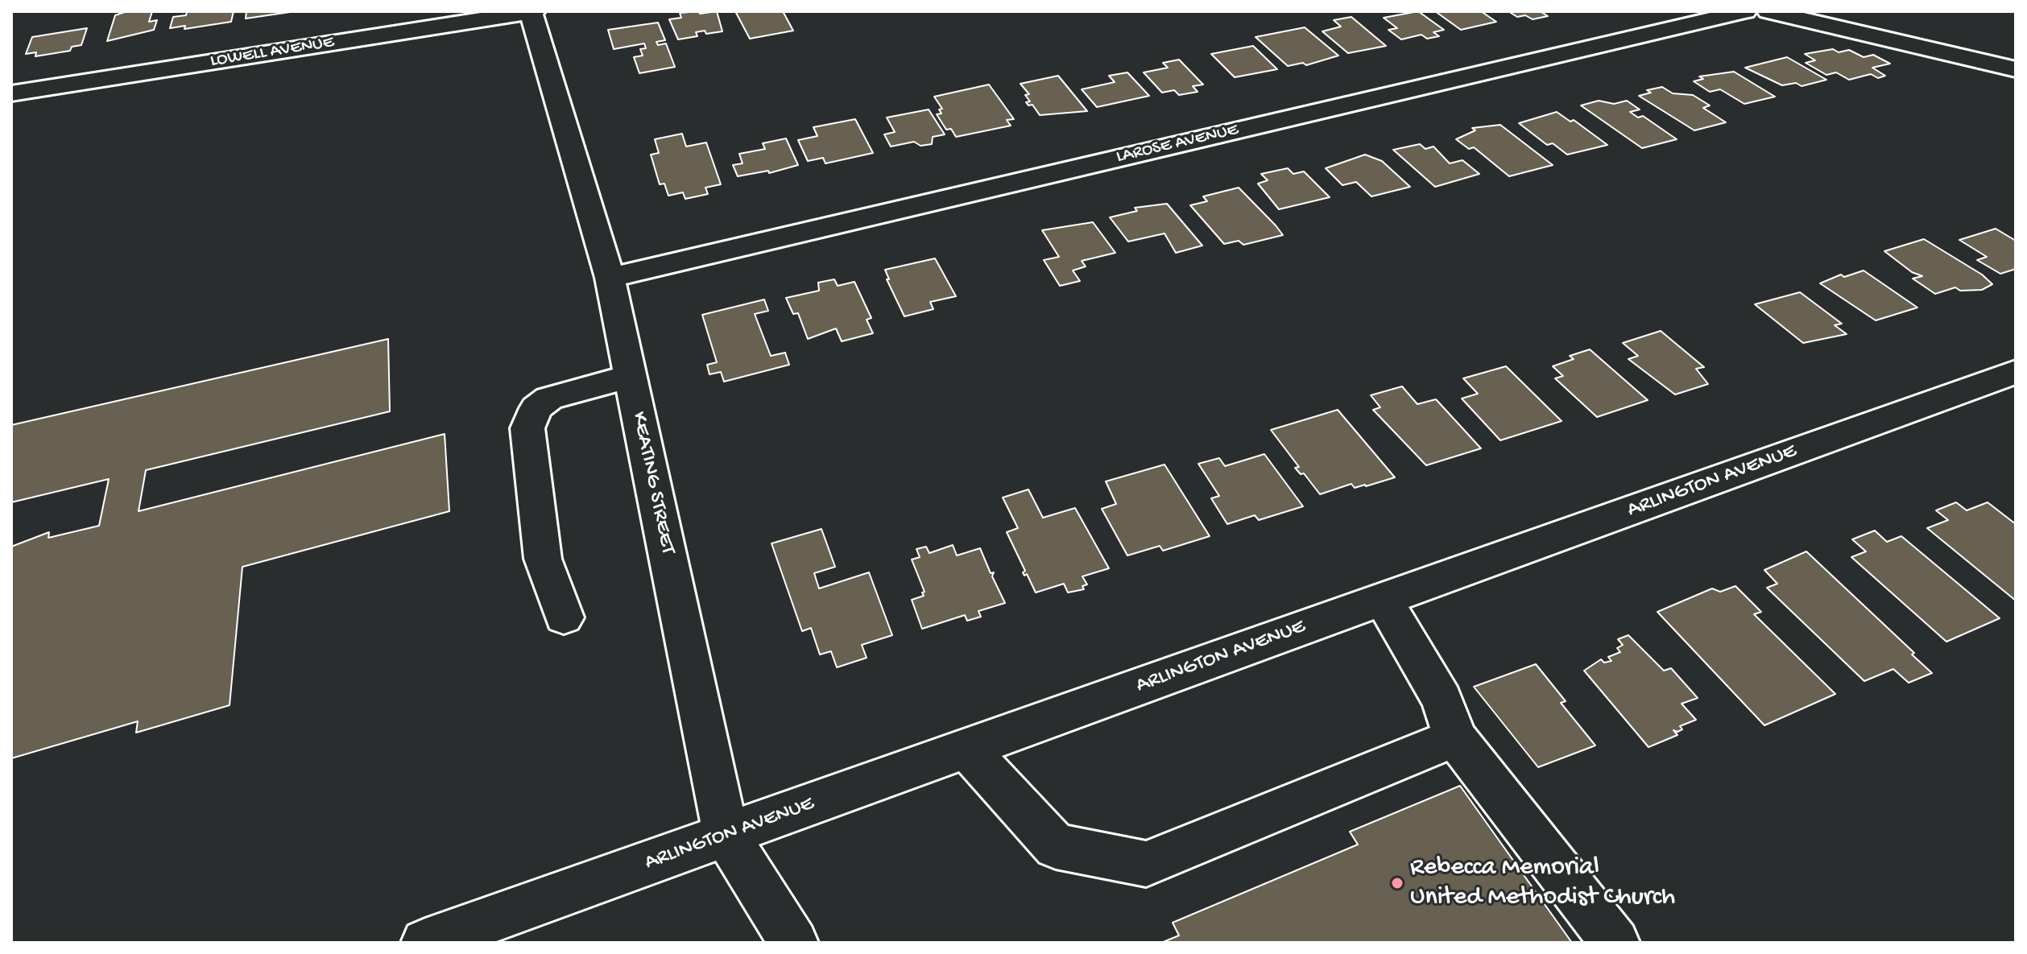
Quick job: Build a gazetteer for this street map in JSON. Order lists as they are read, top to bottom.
{
  "streets": {
    "street": [
      "LOWELL AVENUE",
      "LAROSE AVENUE",
      "ARLINGTON AVENUE",
      "KEATING STREET"
    ]
  },
  "crossings": [
    ["LOWELL AVENUE", "KEATING STREET"],
    ["LAROSE AVENUE", "KEATING STREET"],
    ["ARLINGTON AVENUE", "KEATING STREET"]
  ],
  "places": ["Rebecca Memorial United Methodist Church"]
}
